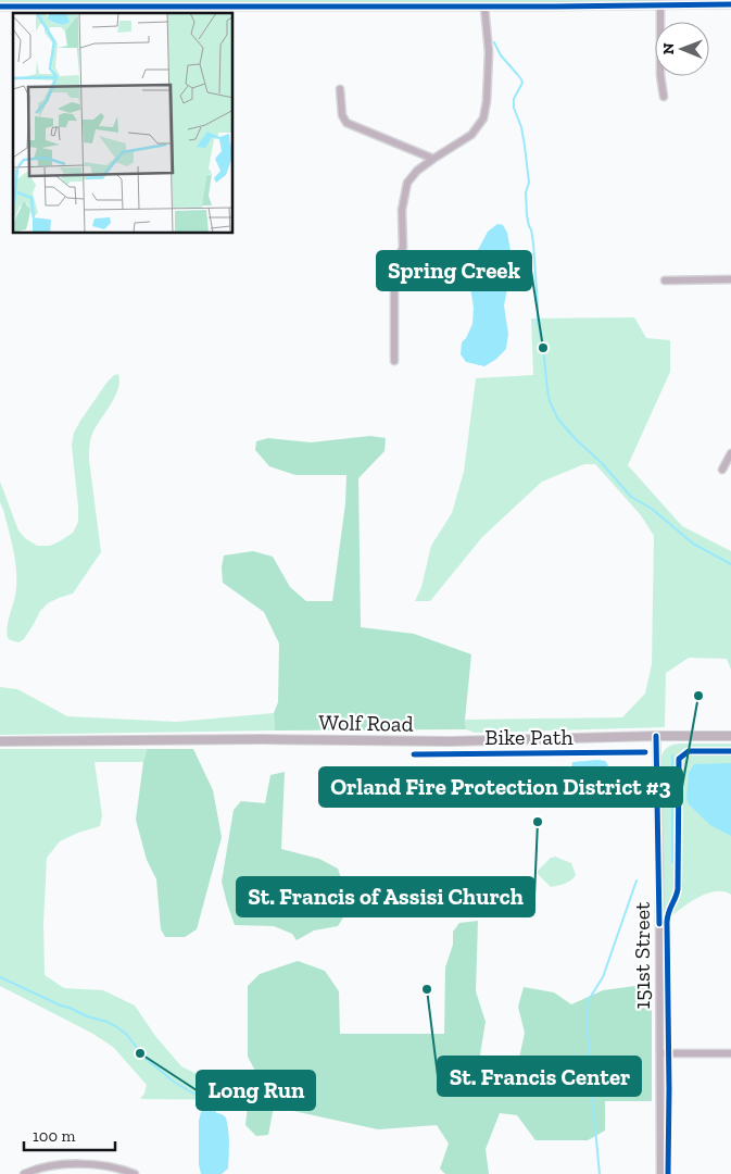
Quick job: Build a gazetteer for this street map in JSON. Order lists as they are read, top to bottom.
{
  "streets": {
    "main road": ["Wolf Road"],
    "street": ["151st Street"],
    "cycle path": ["Bike Path"]
  },
  "crossings": [
    ["Wolf Road", "151st Street"]
  ],
  "places": [
    "Spring Creek",
    "Orland Fire Protection District #3",
    "St. Francis of Assisi Church",
    "St. Francis Center",
    "Long Run"
  ],
  "scale_bar": "100 m",
  "north": "left"
}
